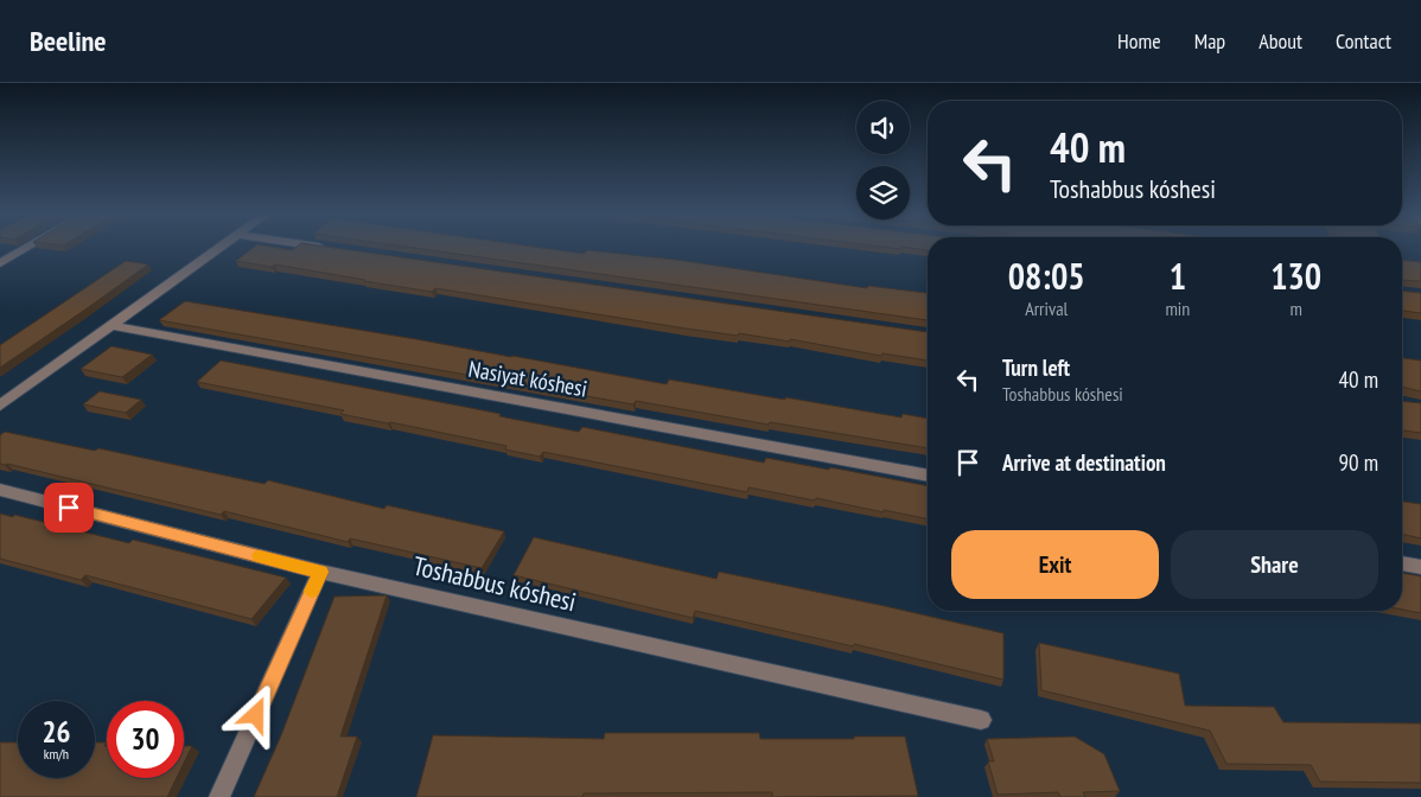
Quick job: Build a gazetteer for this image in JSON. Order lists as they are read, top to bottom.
{
  "streets": {
    "street": ["Nasiyat kóshesi", "Toshabbus kóshesi"]
  },
  "page": {
    "header": "Beeline",
    "nav": [
      "Home",
      "Map",
      "About",
      "Contact"
    ],
    "turn": ["40 m", "Toshabbus kóshesi"],
    "eta": [
      "08:05",
      "Arrival",
      "1",
      "min",
      "130",
      "m"
    ],
    "list": [
      {
        "name": "Turn left",
        "note": "Toshabbus kóshesi",
        "value": "40 m"
      },
      {
        "name": "Arrive at destination",
        "value": "90 m"
      }
    ],
    "buttons": ["Exit", "Share"],
    "speed": "26 km/h",
    "limit": "30"
  }
}
